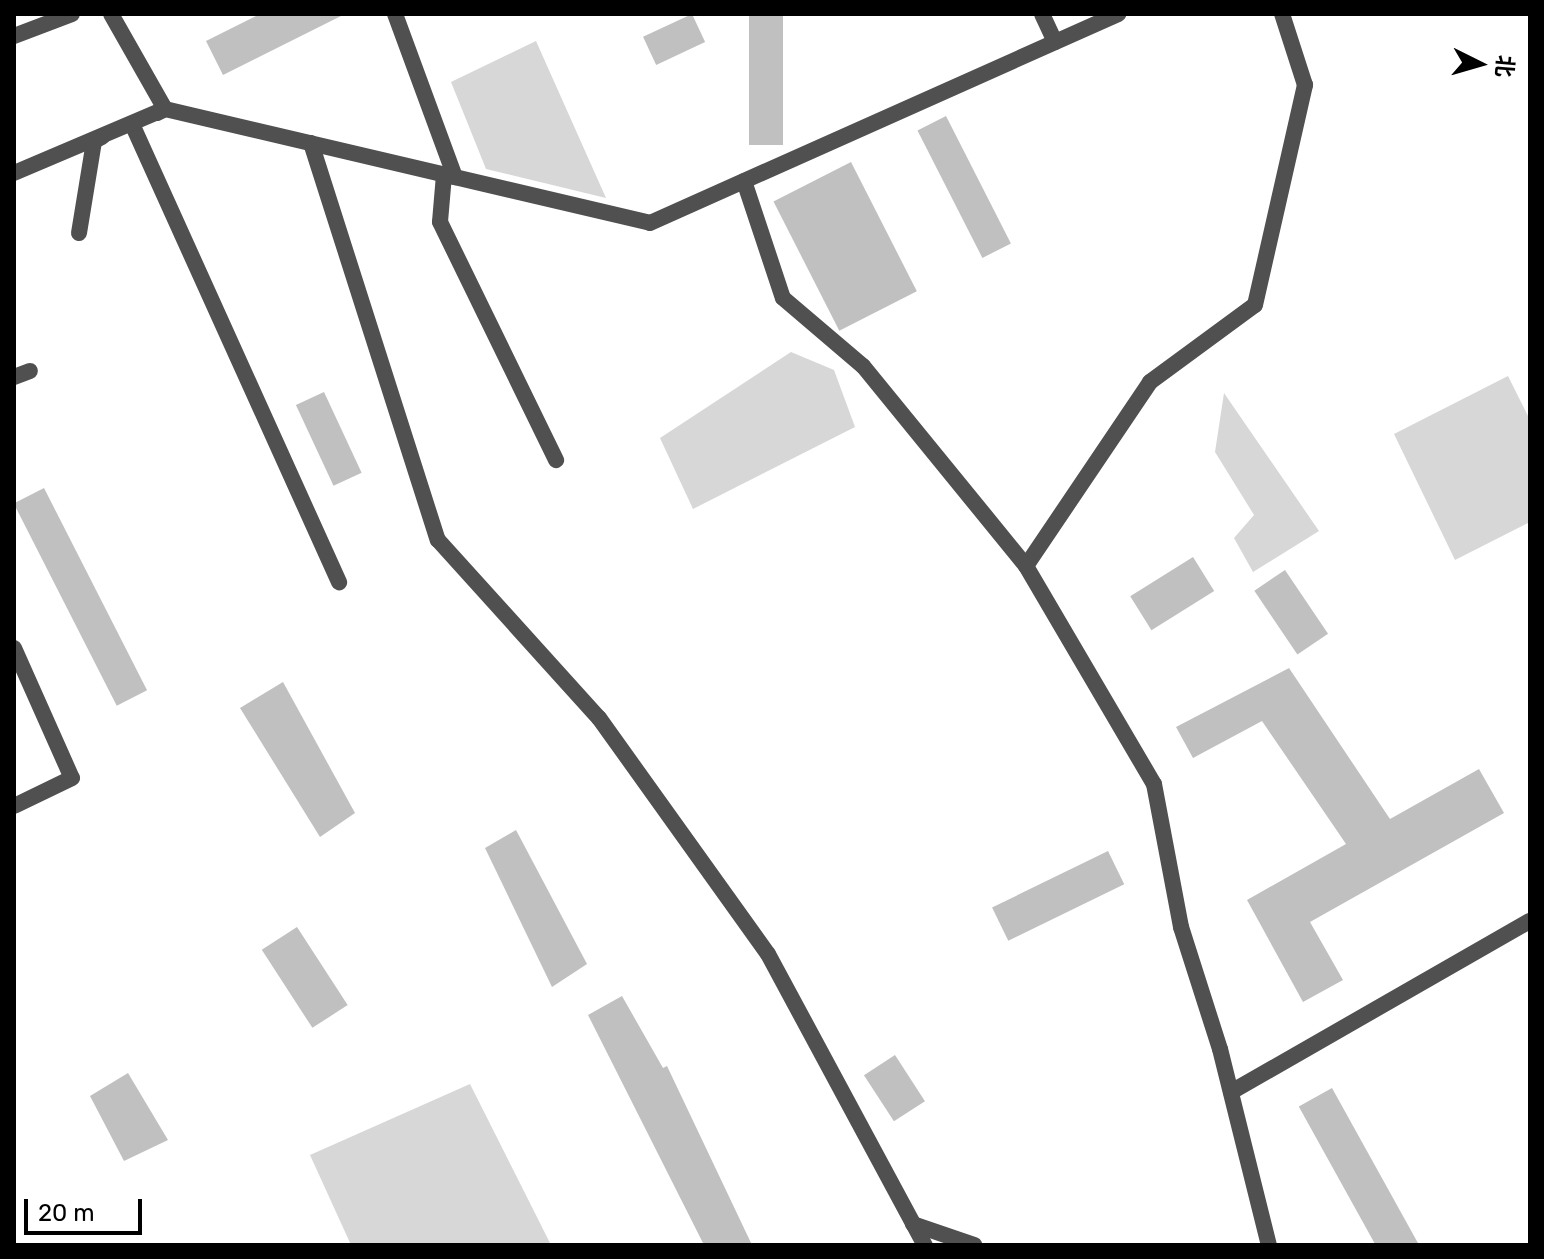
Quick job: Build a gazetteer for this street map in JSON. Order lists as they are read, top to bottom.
{
  "scale_bar": "20 m",
  "north": "right"
}
